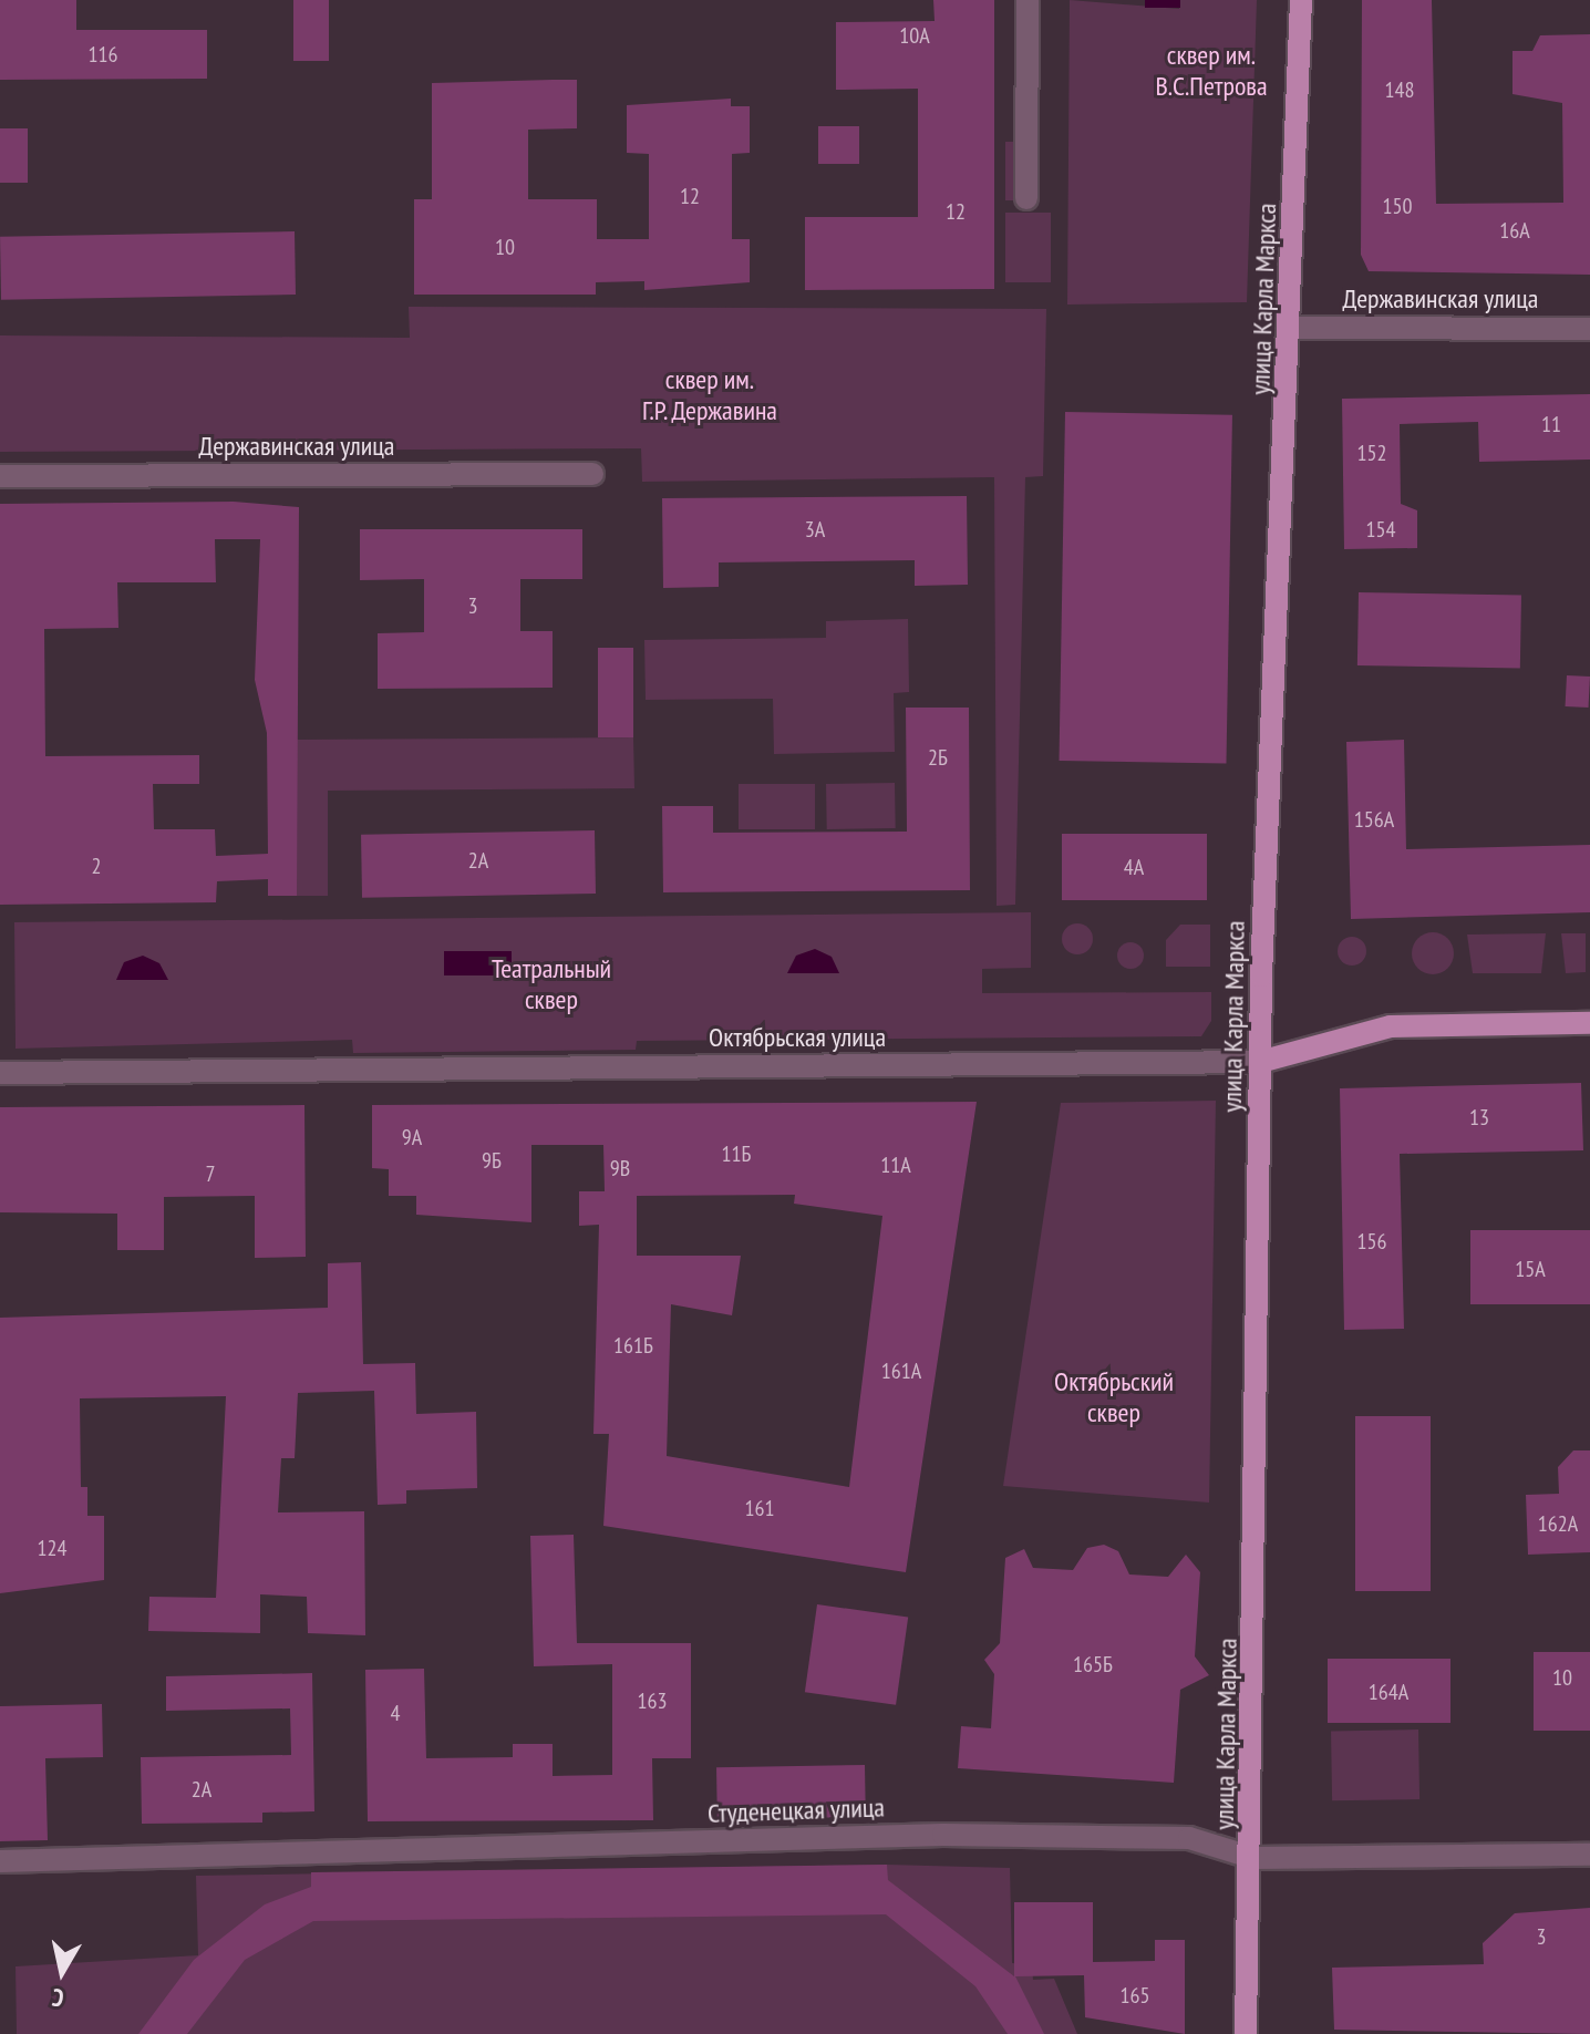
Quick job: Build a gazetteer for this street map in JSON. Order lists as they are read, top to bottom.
{
  "streets": {
    "main road": ["улица Карла Маркса", "Октябрьская улица"],
    "street": ["Державинская улица", "Студенецкая улица"]
  },
  "crossings": [
    ["улица Карла Маркса", "Державинская улица"],
    ["улица Карла Маркса", "Октябрьская улица"],
    ["улица Карла Маркса", "Студенецкая улица"]
  ],
  "parks": [
    "сквер им. В.С.Петрова",
    "сквер им. Г.Р. Державина",
    "Театральный сквер",
    "Октябрьский сквер"
  ],
  "house_numbers": [
    "10А",
    "116",
    "148",
    "12",
    "150",
    "12",
    "16А",
    "10",
    "11",
    "152",
    "3А",
    "154",
    "3",
    "2Б",
    "156А",
    "2А",
    "2",
    "4А",
    "13",
    "9А",
    "11Б",
    "9Б",
    "11А",
    "9В",
    "7",
    "156",
    "15А",
    "161Б",
    "161А",
    "161",
    "162А",
    "124",
    "165Б",
    "10",
    "164А",
    "163",
    "4",
    "2А",
    "3",
    "165"
  ],
  "north": "bottom"
}
